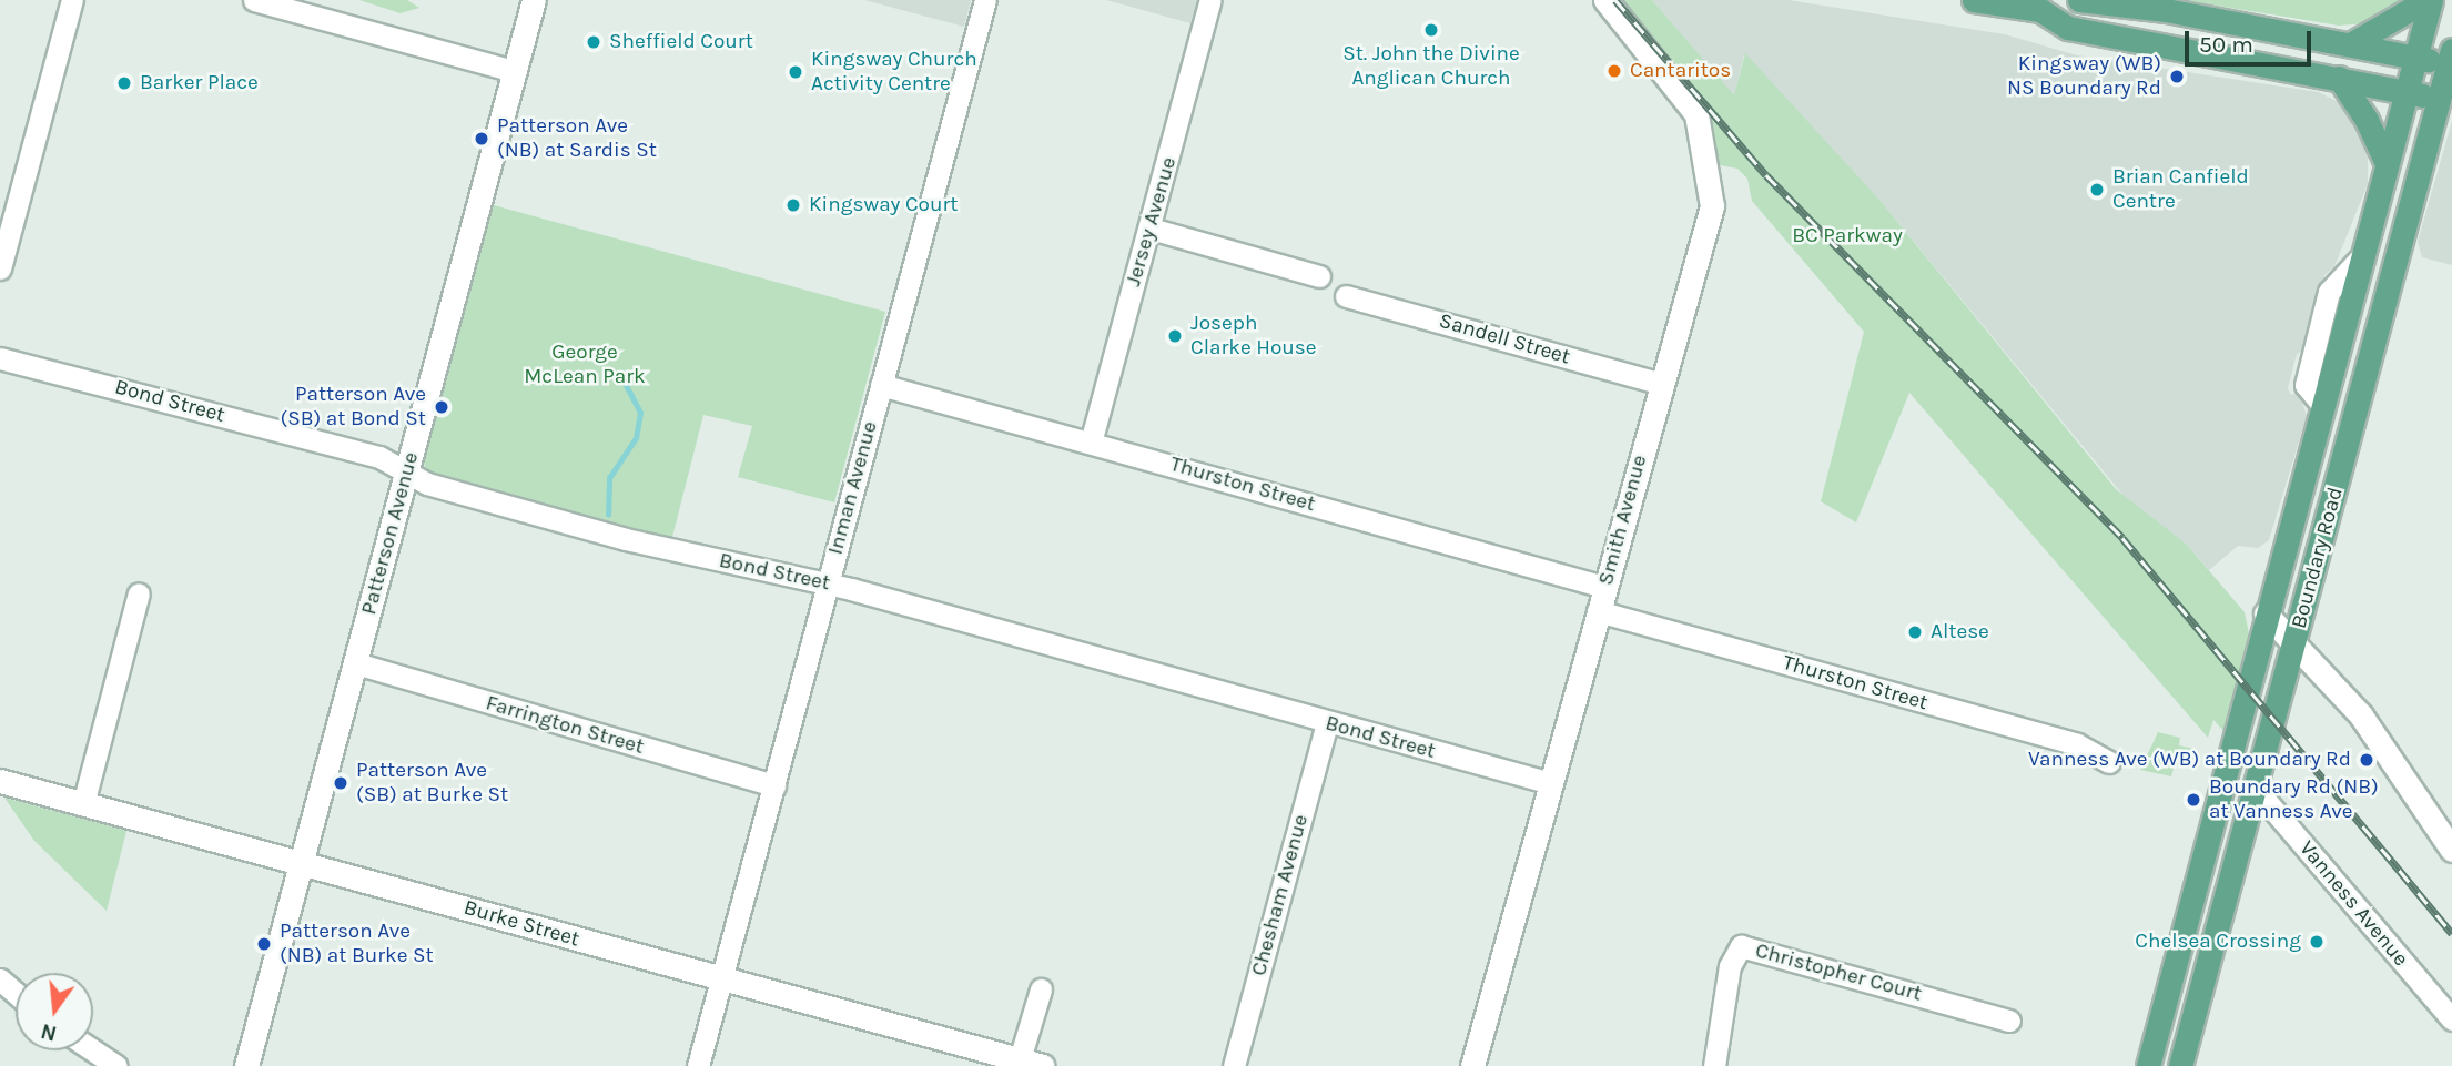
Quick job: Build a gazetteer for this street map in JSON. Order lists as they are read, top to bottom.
{
  "streets": {
    "main road": ["Boundary Road"],
    "street": [
      "Jersey Avenue",
      "Sandell Street",
      "Bond Street",
      "Thurston Street",
      "Inman Avenue",
      "Smith Avenue",
      "Patterson Avenue",
      "Farrington Street",
      "Chesham Avenue",
      "Vanness Avenue",
      "Burke Street",
      "Christopher Court"
    ]
  },
  "crossings": [
    ["Jersey Avenue", "Thurston Street"],
    ["Sandell Street", "Smith Avenue"],
    ["Bond Street", "Inman Avenue"],
    ["Bond Street", "Smith Avenue"],
    ["Bond Street", "Patterson Avenue"],
    ["Bond Street", "Chesham Avenue"],
    ["Thurston Street", "Inman Avenue"],
    ["Thurston Street", "Smith Avenue"],
    ["Inman Avenue", "Farrington Street"],
    ["Inman Avenue", "Burke Street"],
    ["Patterson Avenue", "Farrington Street"],
    ["Patterson Avenue", "Burke Street"],
    ["Boundary Road", "Vanness Avenue"]
  ],
  "parks": ["BC Parkway", "George McLean Park"],
  "places": [
    "St. John the Divine Anglican Church",
    "Sheffield Court",
    "Cantaritos",
    "Kingsway Church Activity Centre",
    "Kingsway (WB) NS Boundary Rd",
    "Barker Place",
    "Patterson Ave (NB) at Sardis St",
    "Brian Canfield Centre",
    "Kingsway Court",
    "Joseph Clarke House",
    "Patterson Ave (SB) at Bond St",
    "Altese",
    "Vanness Ave (WB) at Boundary Rd",
    "Patterson Ave (SB) at Burke St",
    "Boundary Rd (NB) at Vanness Ave",
    "Chelsea Crossing",
    "Patterson Ave (NB) at Burke St"
  ],
  "scale_bar": "50 m",
  "north": "bottom"
}
